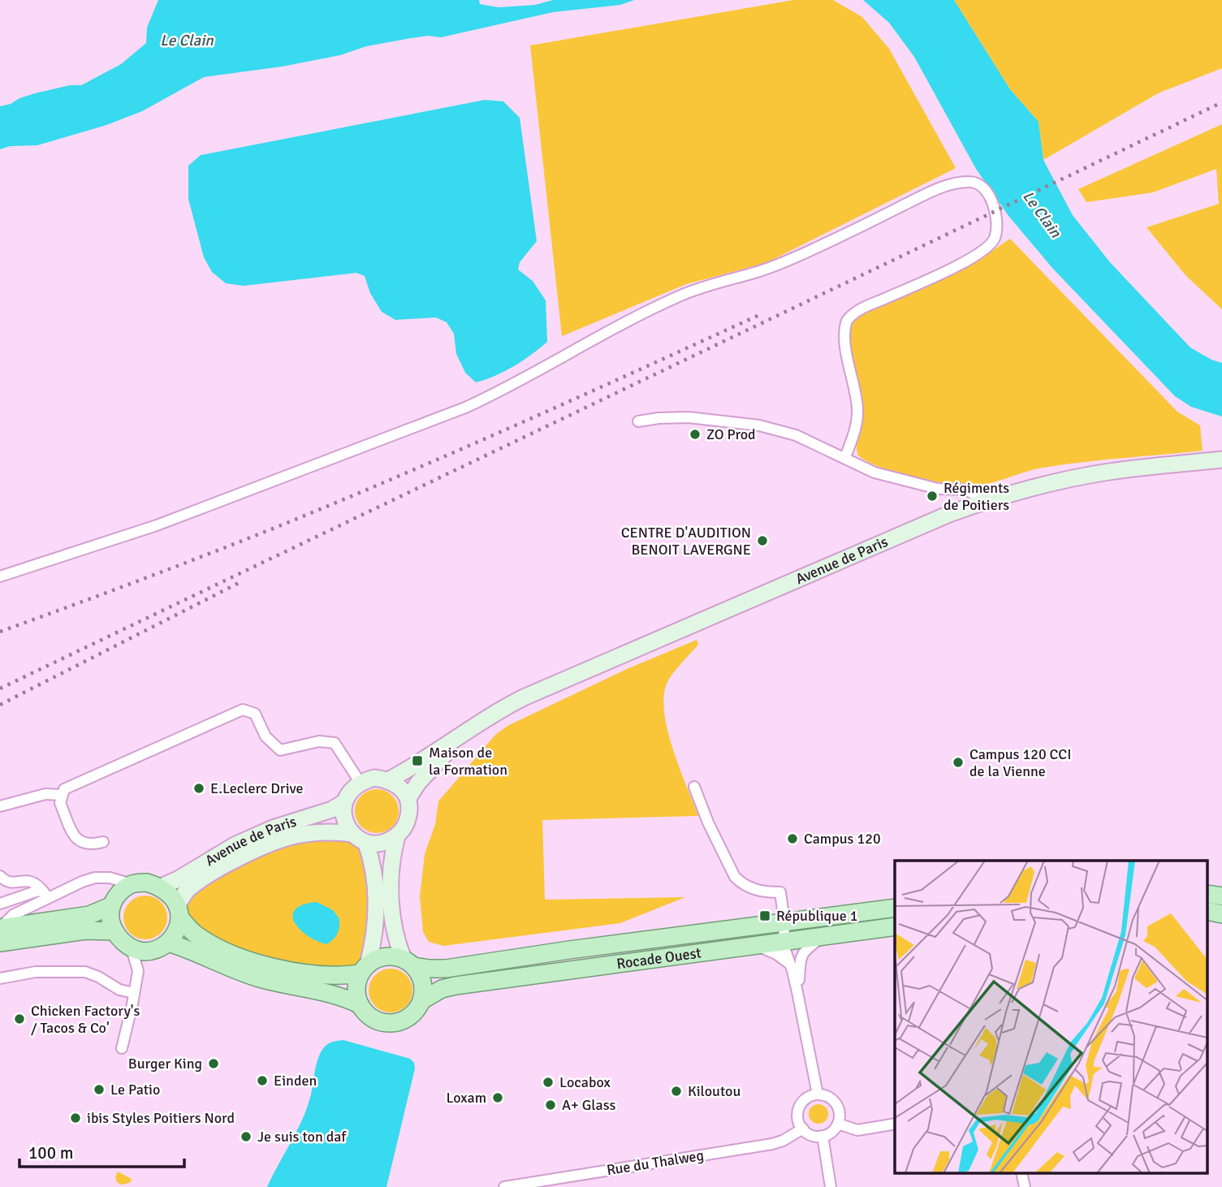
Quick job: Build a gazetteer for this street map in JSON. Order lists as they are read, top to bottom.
{
  "streets": {
    "main road": ["Avenue de Paris", "Rocade Ouest"],
    "street": ["Rue du Thalweg"]
  },
  "water": ["Le Clain"],
  "places": {
    "other": [
      "ZO Prod",
      "Régiments de Poitiers",
      "CENTRE D'AUDITION BENOIT LAVERGNE",
      "Campus 120 CCI de la Vienne",
      "E.Leclerc Drive",
      "Campus 120",
      "Chicken Factory's / Tacos & Co'",
      "Burger King",
      "Einden",
      "Locabox",
      "Le Patio",
      "Kiloutou",
      "Loxam",
      "A+ Glass",
      "ibis Styles Poitiers Nord",
      "Je suis ton daf"
    ],
    "transit": ["Maison de la Formation", "République 1"]
  },
  "scale_bar": "100 m"
}
